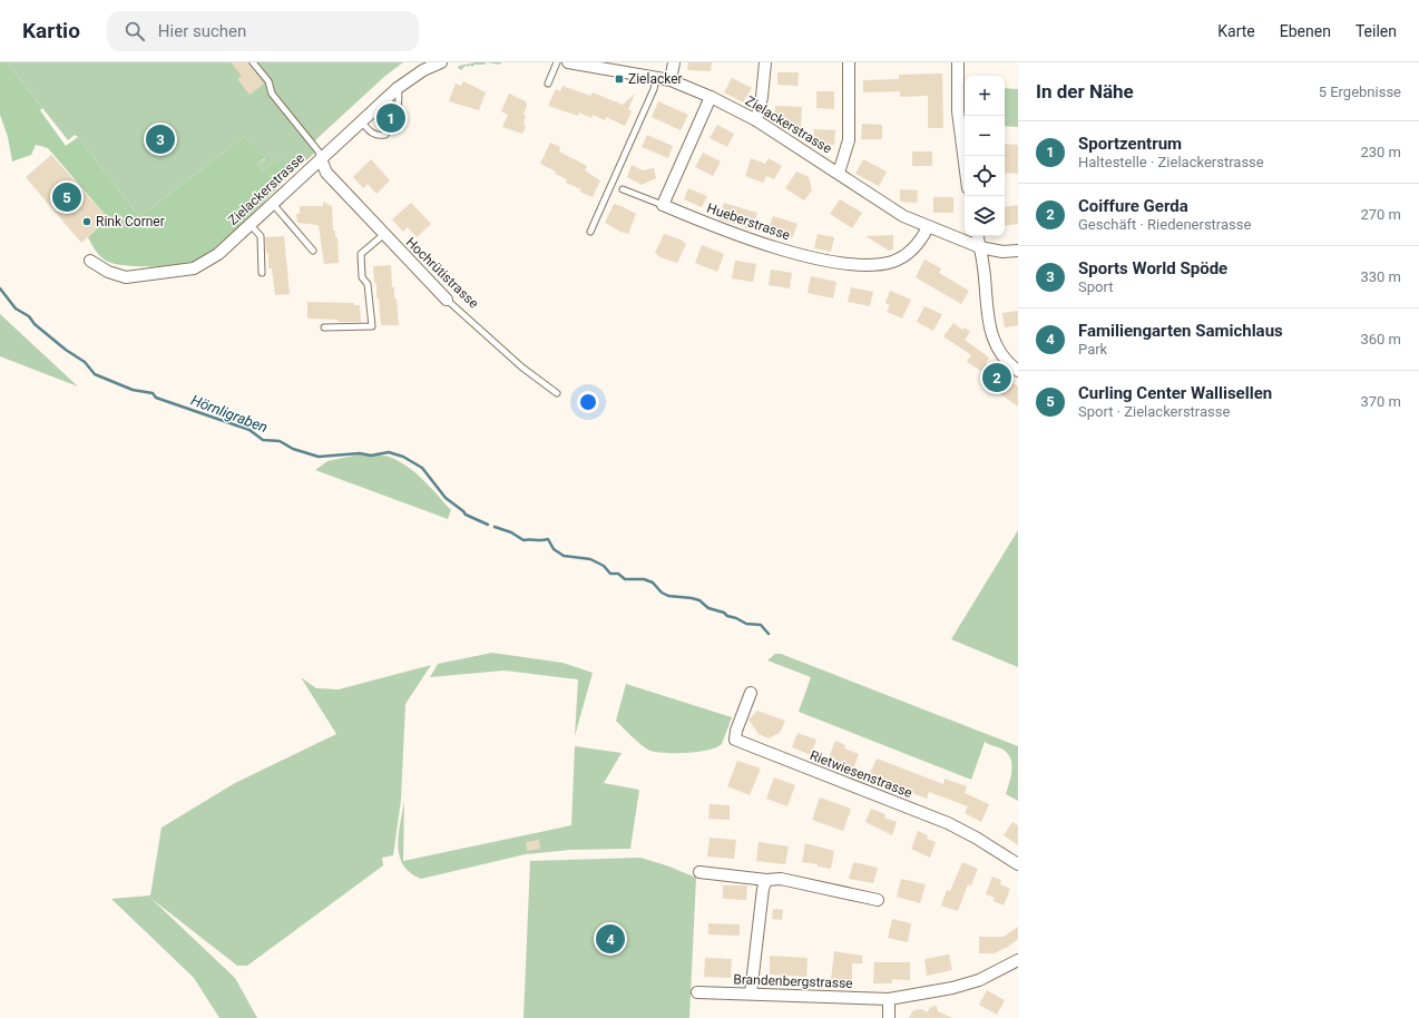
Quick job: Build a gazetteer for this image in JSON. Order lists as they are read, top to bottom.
{
  "streets": {
    "street": [
      "Zielackerstrasse",
      "Hueberstrasse",
      "Hochrütistrasse",
      "Rietwiesenstrasse",
      "Brandenbergstrasse"
    ]
  },
  "crossings": [
    ["Zielackerstrasse", "Hueberstrasse"],
    ["Zielackerstrasse", "Hochrütistrasse"]
  ],
  "water": ["Hörnligraben"],
  "places": {
    "transit": ["Zielacker"],
    "other": ["Rink Corner"]
  },
  "page": {
    "header": "Kartio",
    "search": "Hier suchen",
    "nav": ["Karte", "Ebenen", "Teilen"],
    "heading": ["In der Nähe", "5 Ergebnisse"],
    "map_buttons": ["+", "−"],
    "pins": [
      "1",
      "3",
      "5",
      "2",
      "4"
    ],
    "list": [
      {
        "mark": "1",
        "name": "Sportzentrum",
        "note": "Haltestelle · Zielackerstrasse",
        "value": "230 m"
      },
      {
        "mark": "2",
        "name": "Coiffure Gerda",
        "note": "Geschäft · Riedenerstrasse",
        "value": "270 m"
      },
      {
        "mark": "3",
        "name": "Sports World Spöde",
        "note": "Sport",
        "value": "330 m"
      },
      {
        "mark": "4",
        "name": "Familiengarten Samichlaus",
        "note": "Park",
        "value": "360 m"
      },
      {
        "mark": "5",
        "name": "Curling Center Wallisellen",
        "note": "Sport · Zielackerstrasse",
        "value": "370 m"
      }
    ]
  }
}
